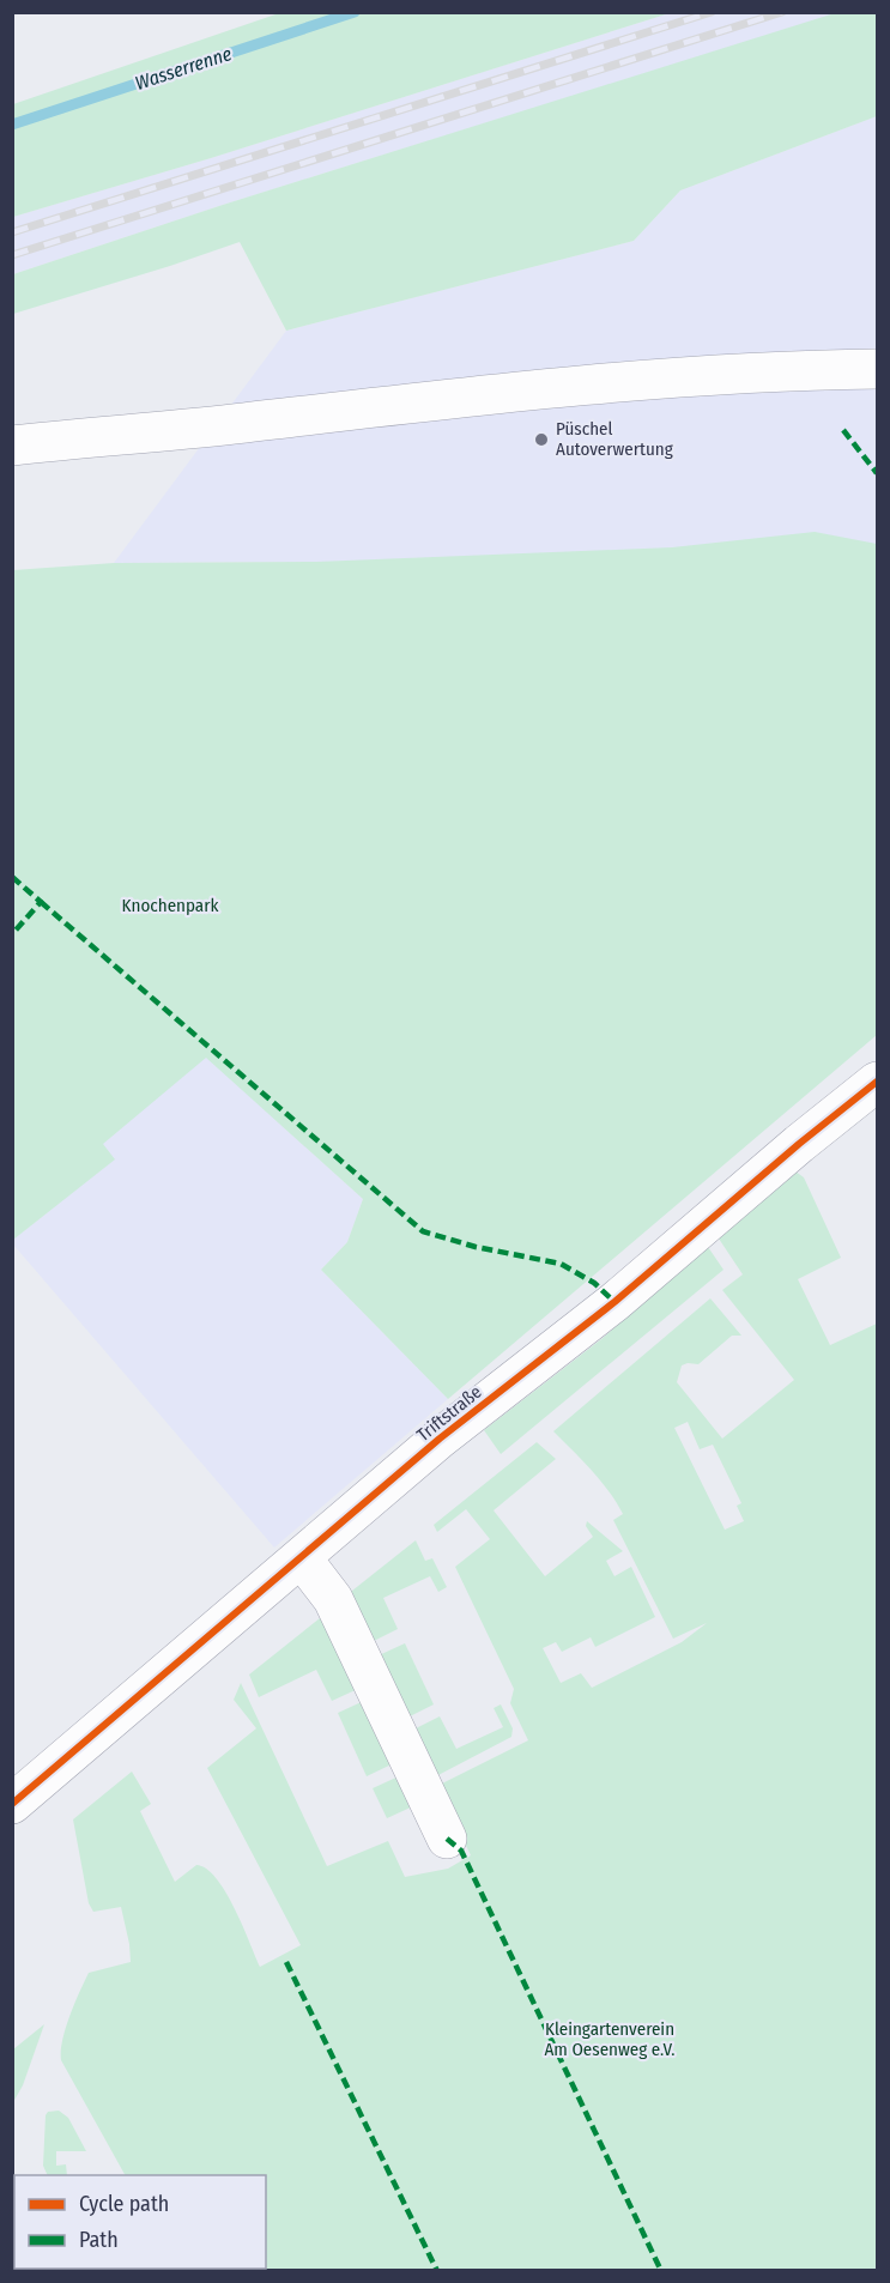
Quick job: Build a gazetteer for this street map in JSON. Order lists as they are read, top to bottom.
{
  "streets": {
    "street": ["Triftstraße"]
  },
  "water": ["Wasserrenne"],
  "parks": ["Knochenpark", "Kleingartenverein Am Oesenweg e.V."],
  "places": ["Püschel Autoverwertung"],
  "legend": ["Cycle path", "Path"]
}
